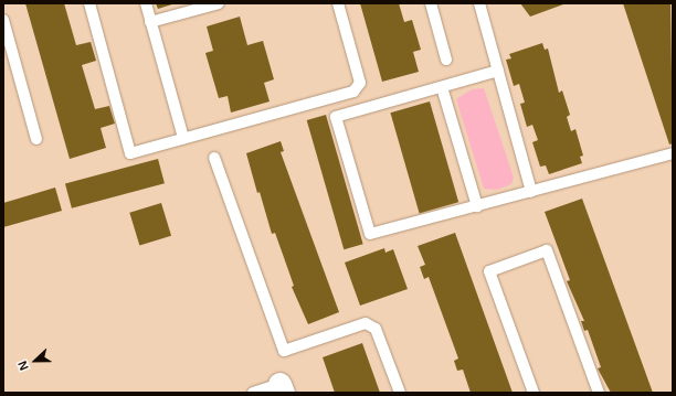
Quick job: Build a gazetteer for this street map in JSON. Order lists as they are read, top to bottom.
{
  "north": "left"
}
